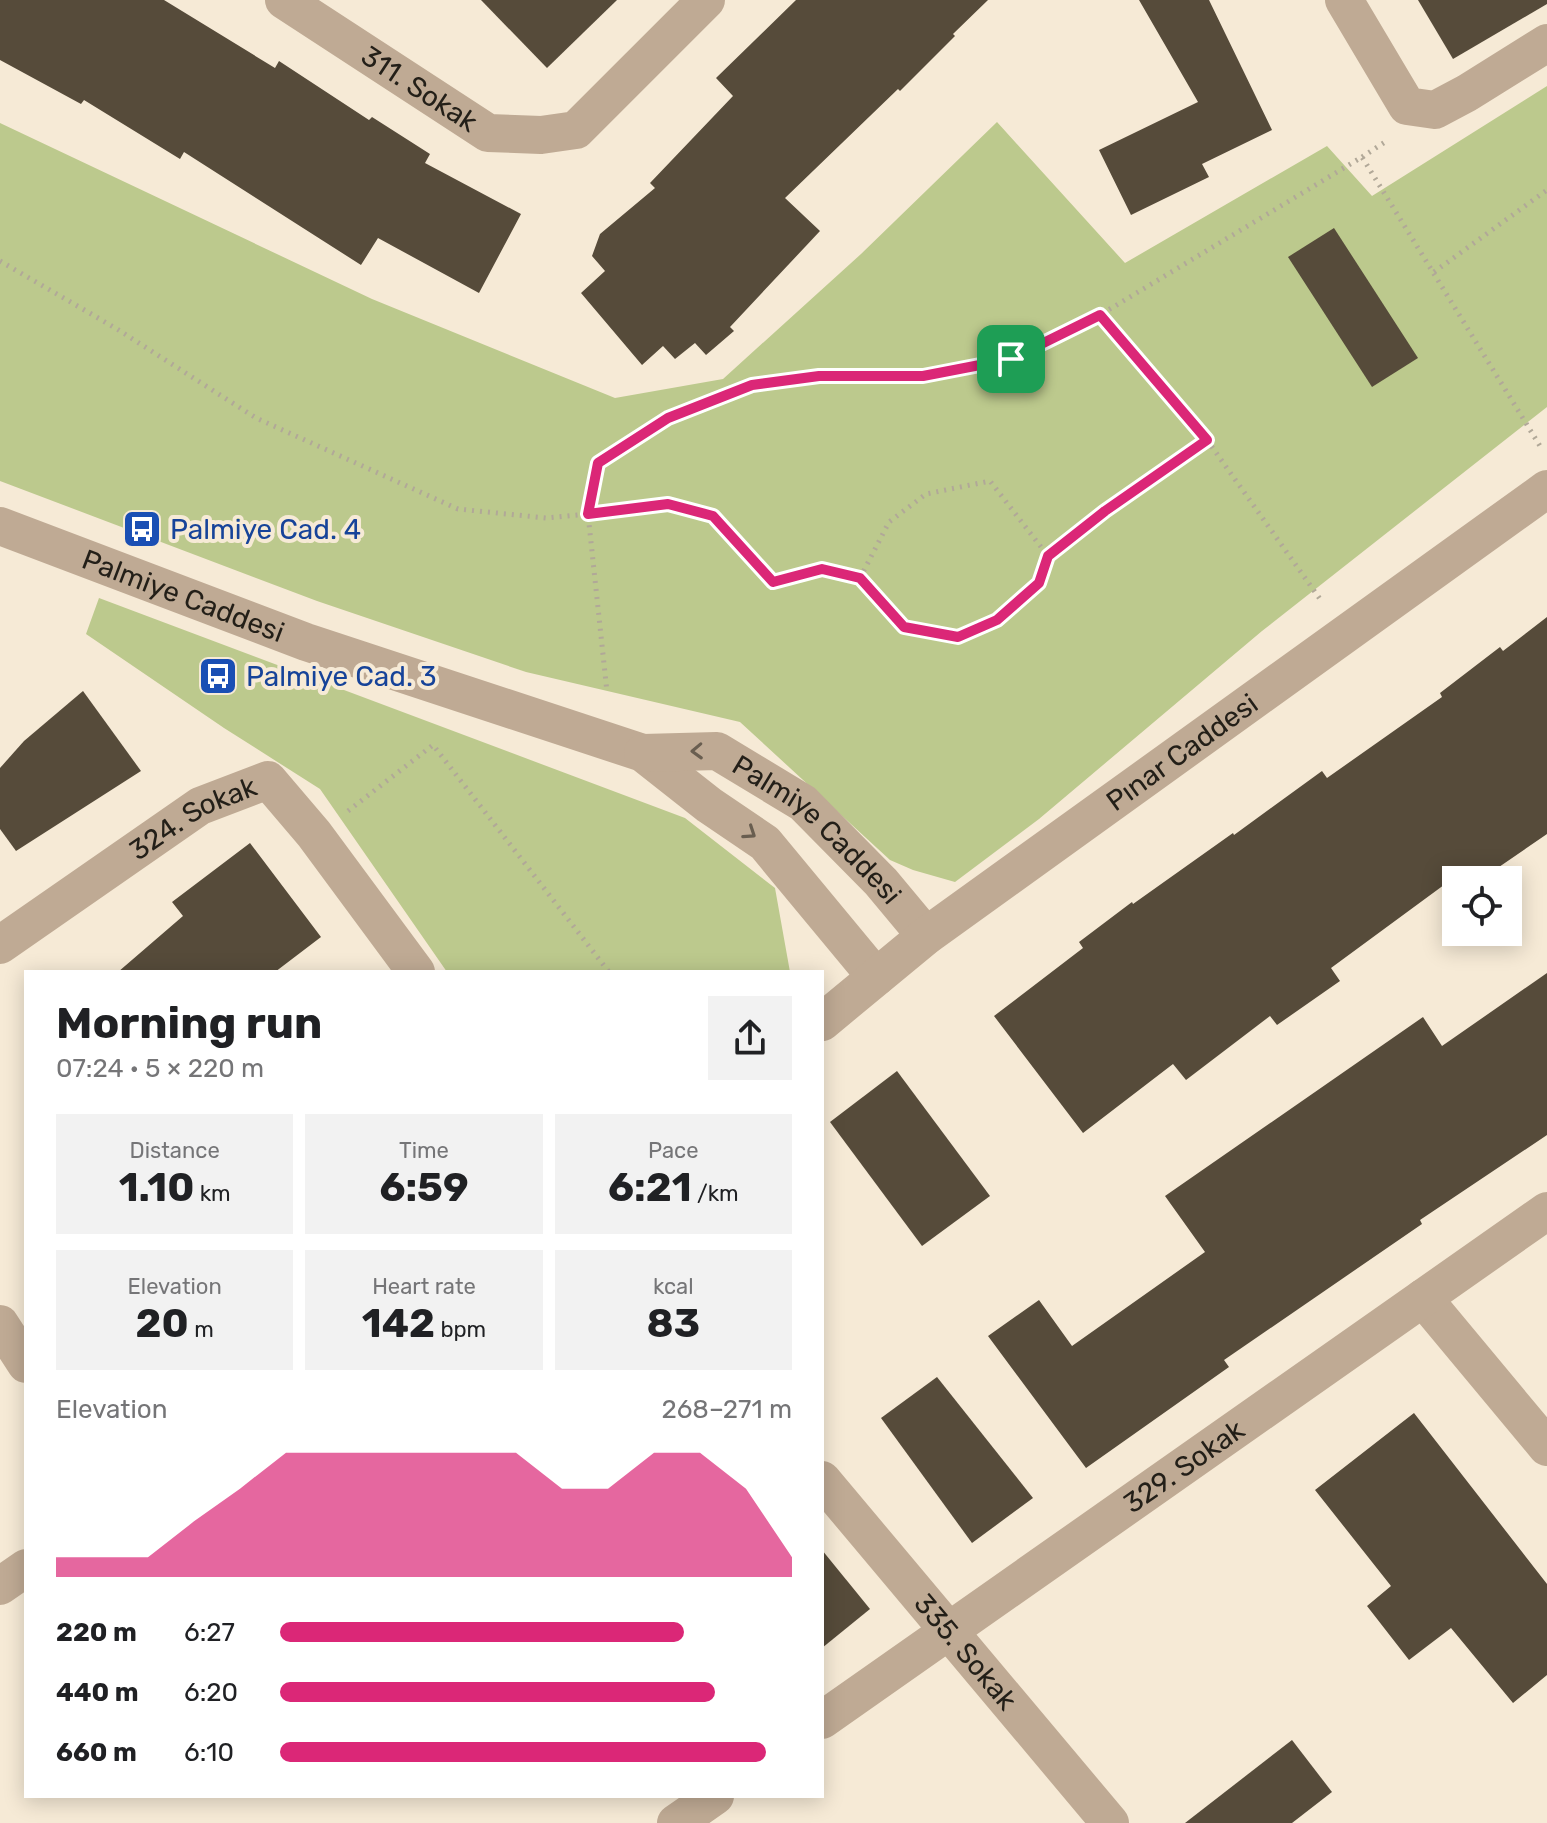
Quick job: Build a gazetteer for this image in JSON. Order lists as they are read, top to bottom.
{
  "streets": {
    "street": [
      "311. Sokak",
      "Palmiye Caddesi",
      "Pınar Caddesi",
      "324. Sokak",
      "329. Sokak",
      "335. Sokak"
    ]
  },
  "crossings": [
    ["Palmiye Caddesi", "Pınar Caddesi"],
    ["329. Sokak", "335. Sokak"]
  ],
  "places": {
    "bus stop": ["Palmiye Cad. 4", "Palmiye Cad. 3"]
  },
  "page": {
    "heading": ["Morning run", "07:24 · 5 × 220 m"],
    "stats": [
      ["Distance", "1.10 km"],
      ["Time", "6:59"],
      ["Pace", "6:21 /km"],
      ["Elevation", "20 m"],
      ["Heart rate", "142 bpm"],
      ["kcal", "83"]
    ],
    "chart": ["Elevation", "268–271 m"],
    "list": [
      {
        "name": "220 m",
        "note": "6:27"
      },
      {
        "name": "440 m",
        "note": "6:20"
      },
      {
        "name": "660 m",
        "note": "6:10"
      }
    ]
  }
}
